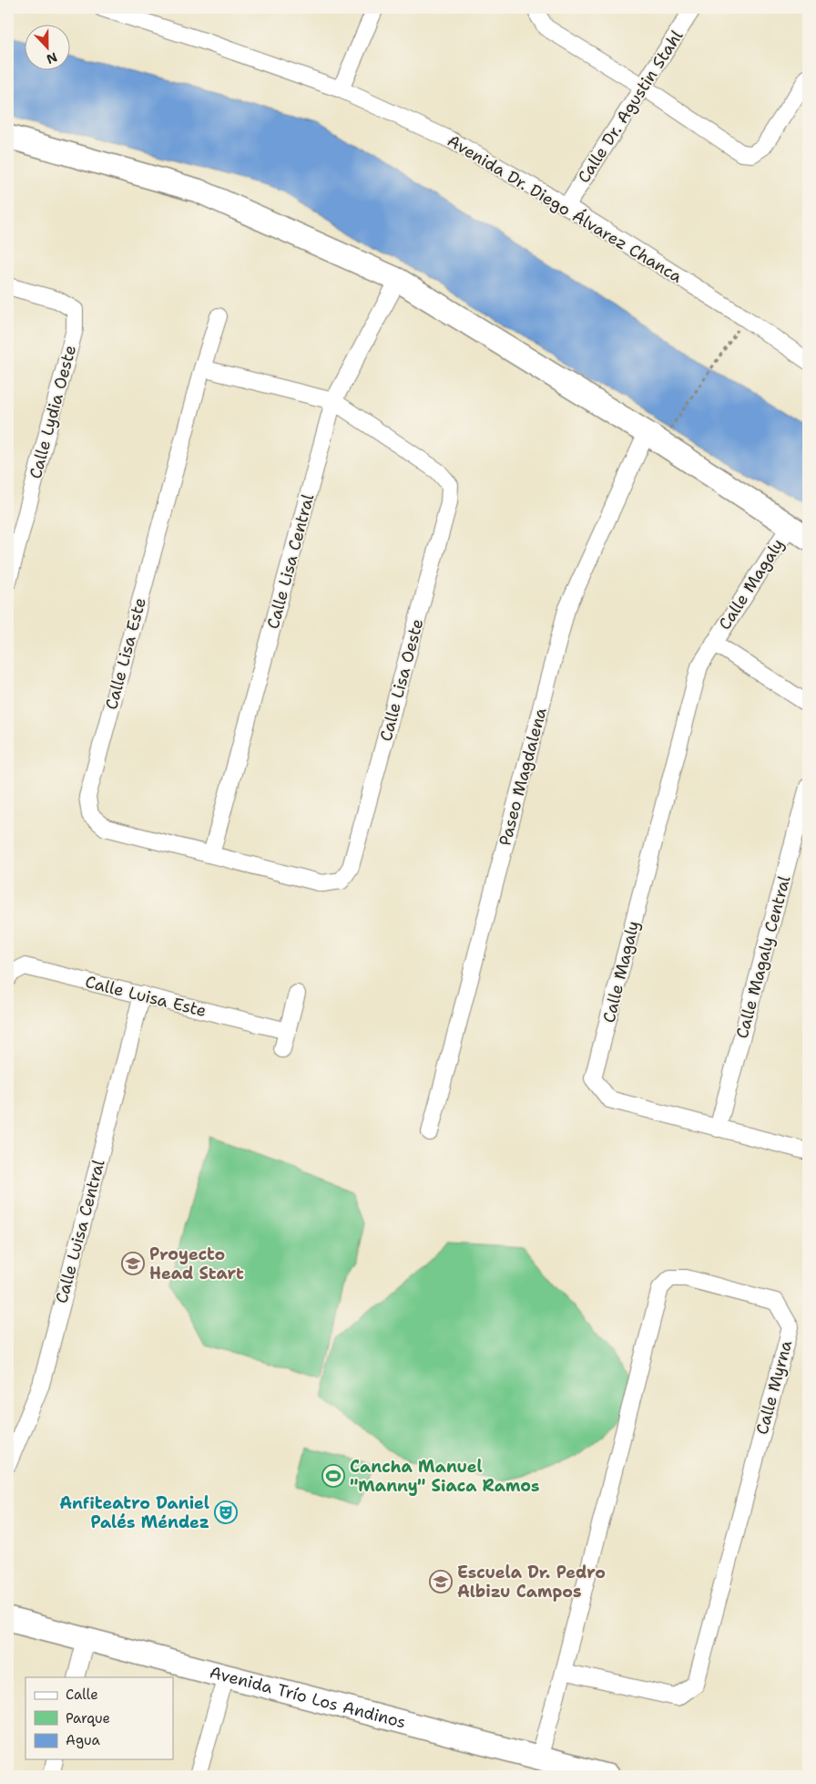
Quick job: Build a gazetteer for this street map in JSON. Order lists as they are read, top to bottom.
{
  "streets": {
    "street": [
      "Calle Dr. Agustin Stahl",
      "Avenida Dr. Diego Álvarez Chanca",
      "Calle Lydia Oeste",
      "Calle Lisa Central",
      "Calle Magaly",
      "Calle Lisa Este",
      "Calle Lisa Oeste",
      "Paseo Magdalena",
      "Calle Magaly Central",
      "Calle Luisa Este",
      "Calle Luisa Central",
      "Calle Myrna",
      "Avenida Trío Los Andinos"
    ]
  },
  "crossings": [
    ["Calle Dr. Agustin Stahl", "Avenida Dr. Diego Álvarez Chanca"],
    ["Calle Lisa Central", "Calle Lisa Este"],
    ["Calle Lisa Central", "Calle Lisa Oeste"],
    ["Calle Magaly", "Calle Magaly Central"],
    ["Calle Lisa Este", "Calle Lisa Oeste"],
    ["Calle Luisa Este", "Calle Luisa Central"],
    ["Calle Myrna", "Avenida Trío Los Andinos"]
  ],
  "places": {
    "school or university": ["Proyecto Head Start", "Escuela Dr. Pedro Albizu Campos"],
    "sports": ["Cancha Manuel \"Manny\" Siaca Ramos"],
    "theatre": ["Anfiteatro Daniel Palés Méndez"]
  },
  "legend": ["Calle", "Parque", "Agua"],
  "north": "bottom"
}
